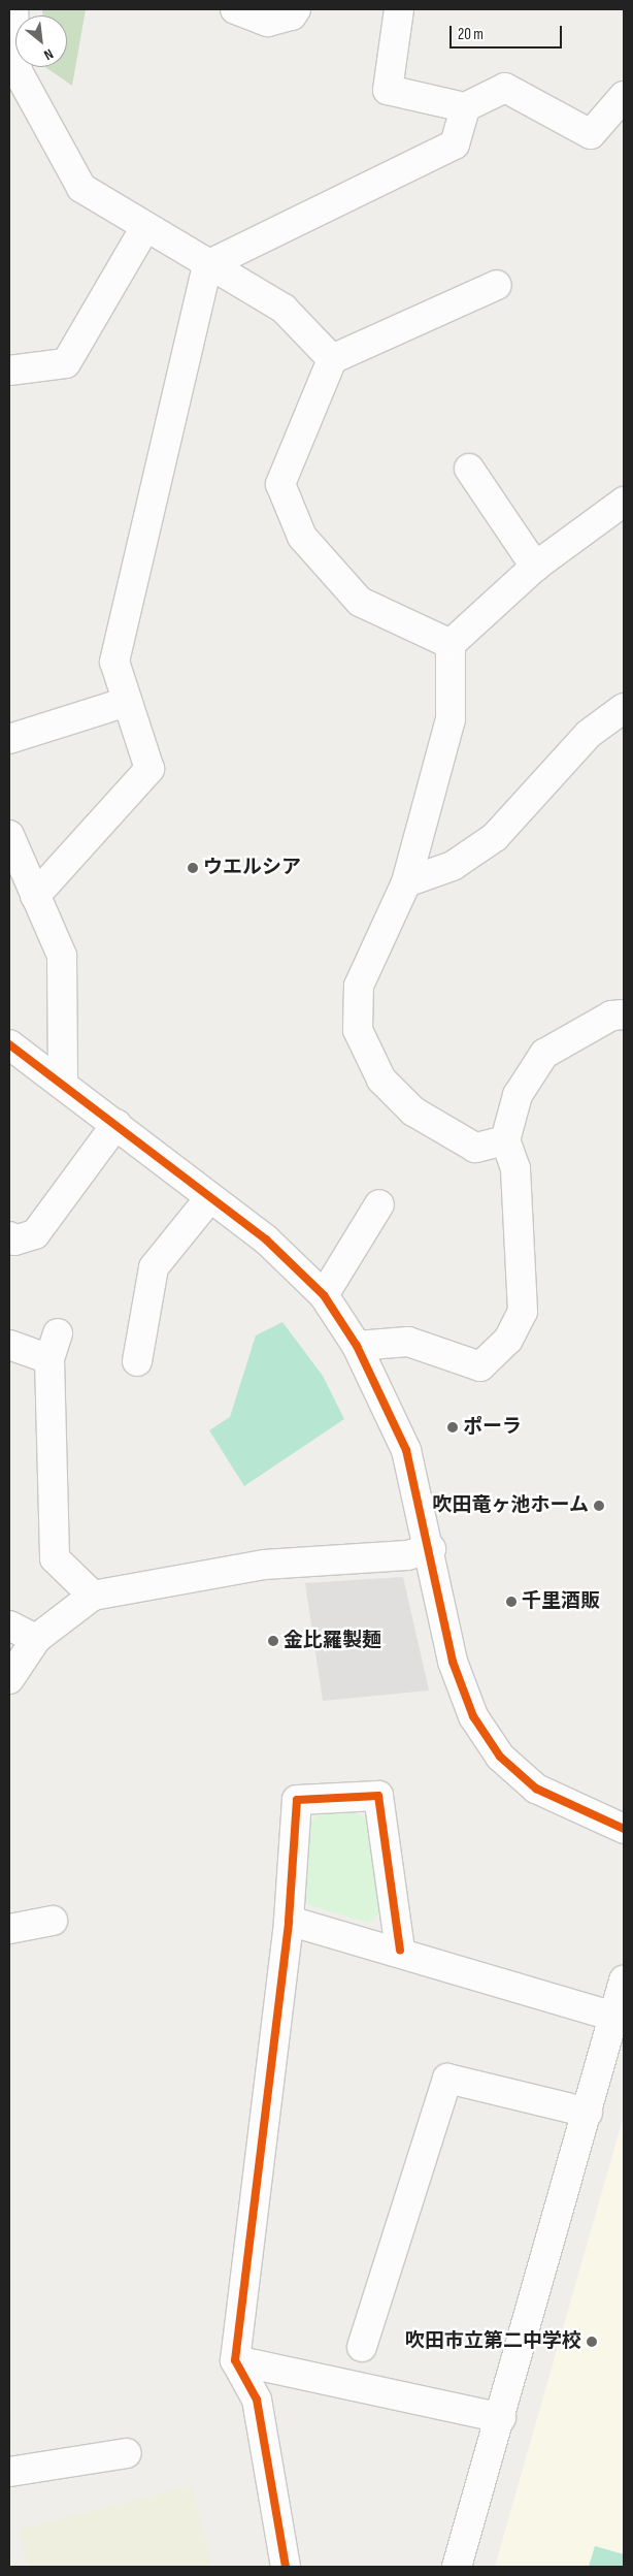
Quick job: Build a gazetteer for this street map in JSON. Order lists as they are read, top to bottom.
{
  "places": [
    "ウエルシア",
    "ポーラ",
    "吹田竜ヶ池ホーム",
    "千里酒販",
    "金比羅製麺",
    "吹田市立第二中学校"
  ],
  "scale_bar": "20 m",
  "north": "bottom right"
}
